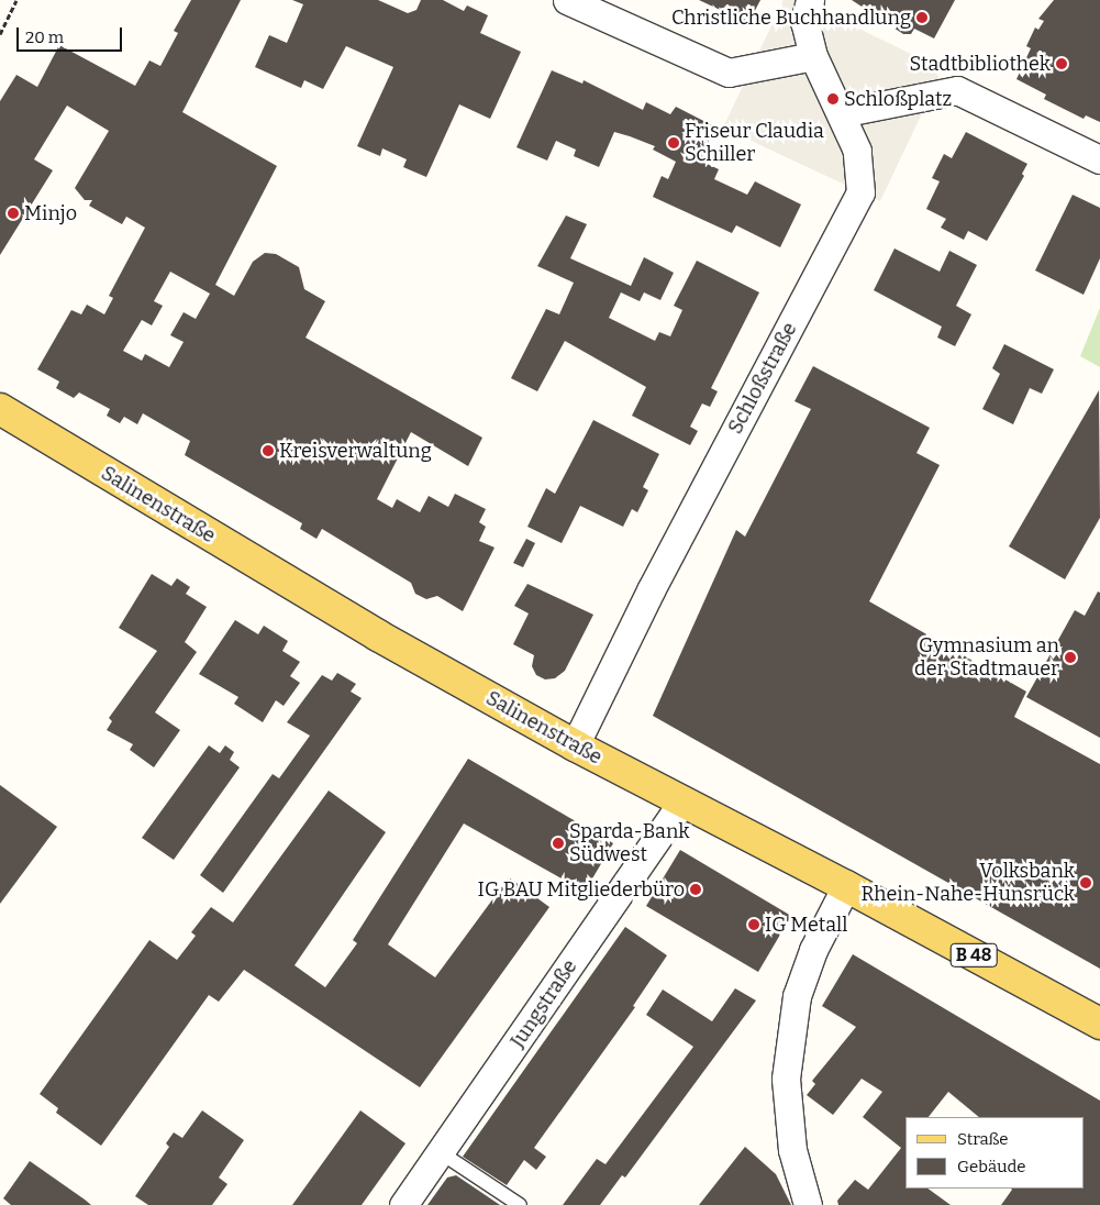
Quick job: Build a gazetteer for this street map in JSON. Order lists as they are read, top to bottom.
{
  "streets": {
    "main road": ["Salinenstraße", "B 48"],
    "street": ["Schloßstraße", "Jungstraße"]
  },
  "crossings": [
    ["Schloßstraße", "Salinenstraße"],
    ["Salinenstraße", "Jungstraße"]
  ],
  "places": [
    "Christliche Buchhandlung",
    "Stadtbibliothek",
    "Schloßplatz",
    "Friseur Claudia Schiller",
    "Minjo",
    "Kreisverwaltung",
    "Gymnasium an der Stadtmauer",
    "Sparda-Bank Südwest",
    "Volksbank Rhein-Nahe-Hunsrück",
    "IG BAU Mitgliederbüro",
    "IG Metall"
  ],
  "legend": ["Straße", "Gebäude"],
  "scale_bar": "20 m"
}
